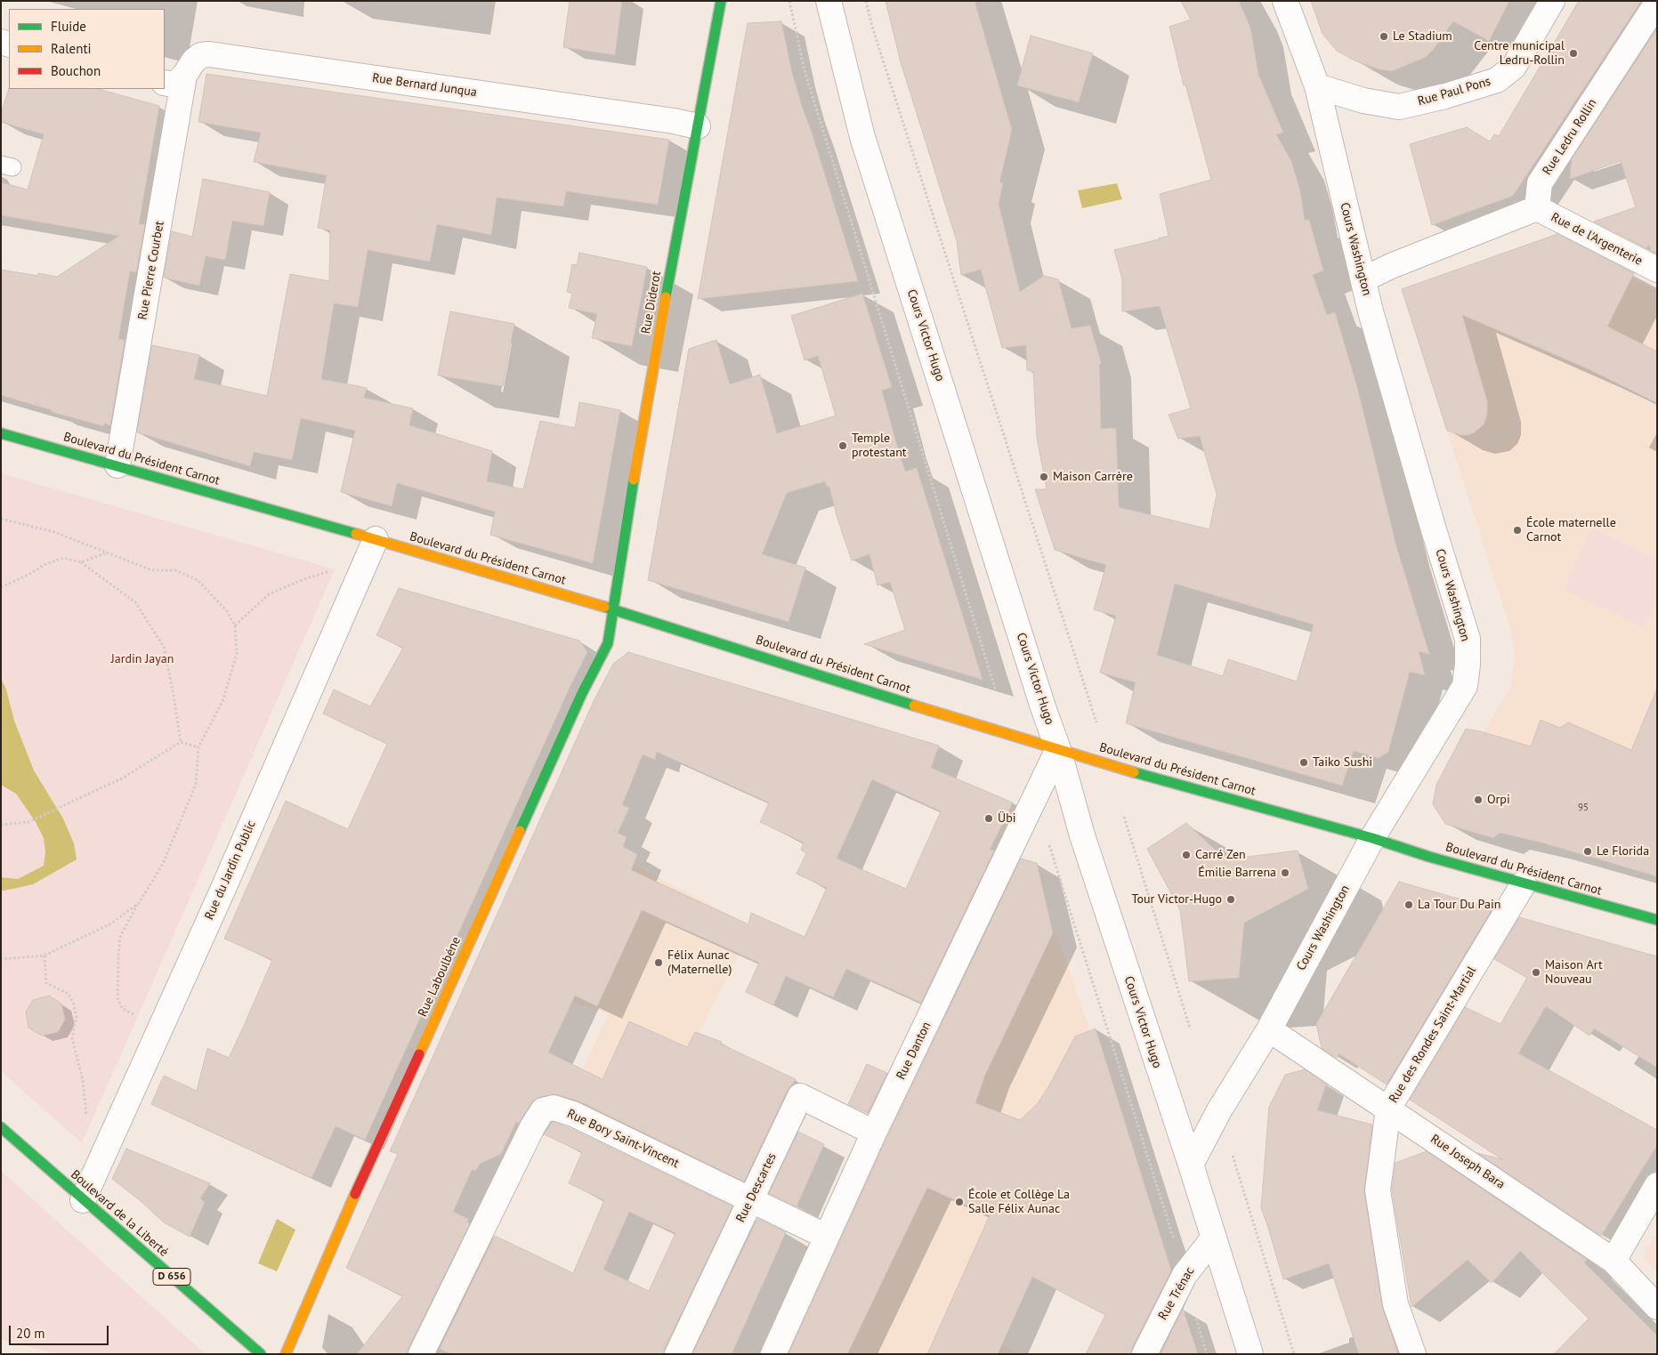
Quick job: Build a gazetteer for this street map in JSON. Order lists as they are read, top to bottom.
{
  "streets": {
    "street": [
      "Rue Bernard Junqua",
      "Rue Paul Pons",
      "Rue Ledru Rollin",
      "Rue de l'Argenterie",
      "Cours Washington",
      "Rue Pierre Courbet",
      "Rue Diderot",
      "Cours Victor Hugo",
      "Boulevard du Président Carnot",
      "Rue du Jardin Public",
      "Rue Laboulbéne",
      "Rue des Rondes Saint-Martial",
      "Rue Danton",
      "Rue Bory Saint-Vincent",
      "Rue Joseph Bara",
      "Rue Descartes",
      "Boulevard de la Liberté",
      "D 656",
      "Rue Trénac"
    ]
  },
  "crossings": [
    ["Rue Bernard Junqua", "Rue Pierre Courbet"],
    ["Rue Bernard Junqua", "Rue Diderot"],
    ["Rue Paul Pons", "Cours Washington"],
    ["Rue Ledru Rollin", "Rue de l'Argenterie"],
    ["Cours Washington", "Cours Victor Hugo"],
    ["Cours Washington", "Boulevard du Président Carnot"],
    ["Cours Washington", "Rue Joseph Bara"],
    ["Rue Pierre Courbet", "Boulevard du Président Carnot"],
    ["Rue Diderot", "Boulevard du Président Carnot"],
    ["Rue Diderot", "Rue Laboulbéne"],
    ["Cours Victor Hugo", "Boulevard du Président Carnot"],
    ["Cours Victor Hugo", "Rue Danton"],
    ["Cours Victor Hugo", "Rue Trénac"],
    ["Boulevard du Président Carnot", "Rue du Jardin Public"],
    ["Boulevard du Président Carnot", "Rue Laboulbéne"],
    ["Boulevard du Président Carnot", "Rue des Rondes Saint-Martial"],
    ["Boulevard du Président Carnot", "Rue Danton"],
    ["Rue du Jardin Public", "Boulevard de la Liberté"],
    ["Rue des Rondes Saint-Martial", "Rue Joseph Bara"],
    ["Rue Danton", "Rue Bory Saint-Vincent"],
    ["Rue Danton", "Rue Descartes"],
    ["Rue Bory Saint-Vincent", "Rue Descartes"]
  ],
  "parks": ["Jardin Jayan"],
  "places": [
    "Le Stadium",
    "Centre municipal Ledru-Rollin",
    "Temple protestant",
    "Maison Carrère",
    "École maternelle Carnot",
    "Taiko Sushi",
    "Orpi",
    "Übi",
    "Le Florida",
    "Carré Zen",
    "Émilie Barrena",
    "Tour Victor-Hugo",
    "La Tour Du Pain",
    "Félix Aunac (Maternelle)",
    "Maison Art Nouveau",
    "École et Collège La Salle Félix Aunac"
  ],
  "house_numbers": ["95"],
  "legend": ["Fluide", "Ralenti", "Bouchon"],
  "scale_bar": "20 m"
}
